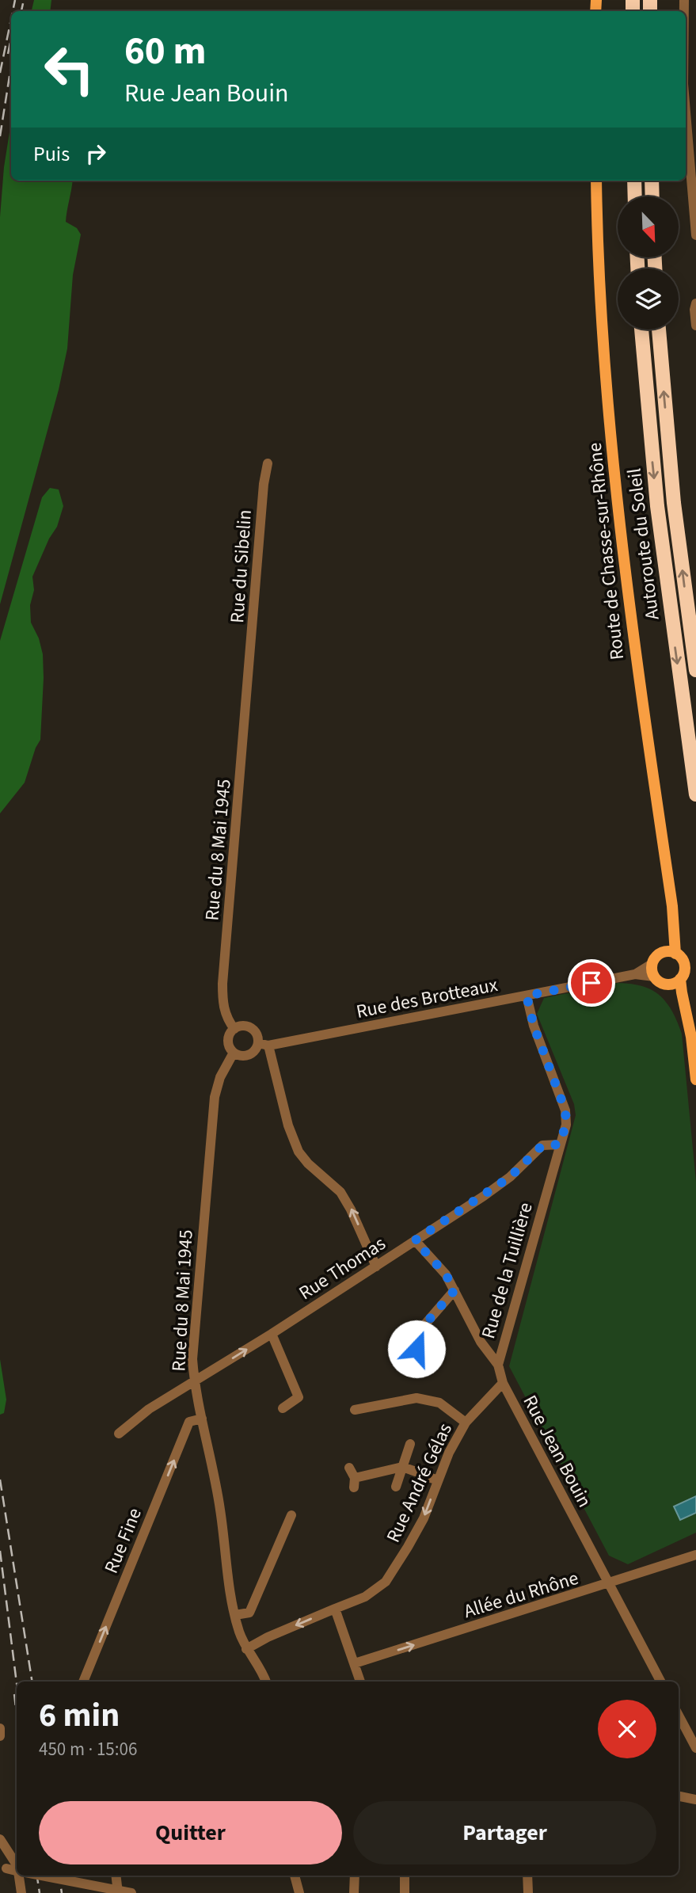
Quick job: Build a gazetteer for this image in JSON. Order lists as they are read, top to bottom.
{
  "streets": {
    "highway": ["Autoroute du Soleil"],
    "main road": ["Route de Chasse-sur-Rhône"],
    "street": [
      "Rue du Sibelin",
      "Rue du 8 Mai 1945",
      "Rue des Brotteaux",
      "Rue Thomas",
      "Rue de la Tuillière",
      "Rue Jean Bouin",
      "Rue André Gélas",
      "Rue Fine",
      "Allée du Rhône"
    ]
  },
  "crossings": [
    ["Route de Chasse-sur-Rhône", "Rue des Brotteaux"],
    ["Rue du Sibelin", "Rue du 8 Mai 1945"],
    ["Rue du 8 Mai 1945", "Rue des Brotteaux"],
    ["Rue du 8 Mai 1945", "Rue Thomas"],
    ["Rue du 8 Mai 1945", "Rue André Gélas"],
    ["Rue du 8 Mai 1945", "Rue Fine"],
    ["Rue des Brotteaux", "Rue de la Tuillière"],
    ["Rue Thomas", "Rue de la Tuillière"],
    ["Rue Thomas", "Rue Jean Bouin"],
    ["Rue de la Tuillière", "Rue Jean Bouin"],
    ["Rue Jean Bouin", "Rue André Gélas"],
    ["Rue Jean Bouin", "Allée du Rhône"]
  ],
  "one_way": ["Rue André Gélas", "Rue Fine", "Allée du Rhône"],
  "north": "bottom right",
  "page": {
    "turn": ["60 m", "Rue Jean Bouin"],
    "then": "Puis",
    "heading": ["6 min", "450 m · 15:06"],
    "buttons": ["Quitter", "Partager"]
  }
}
